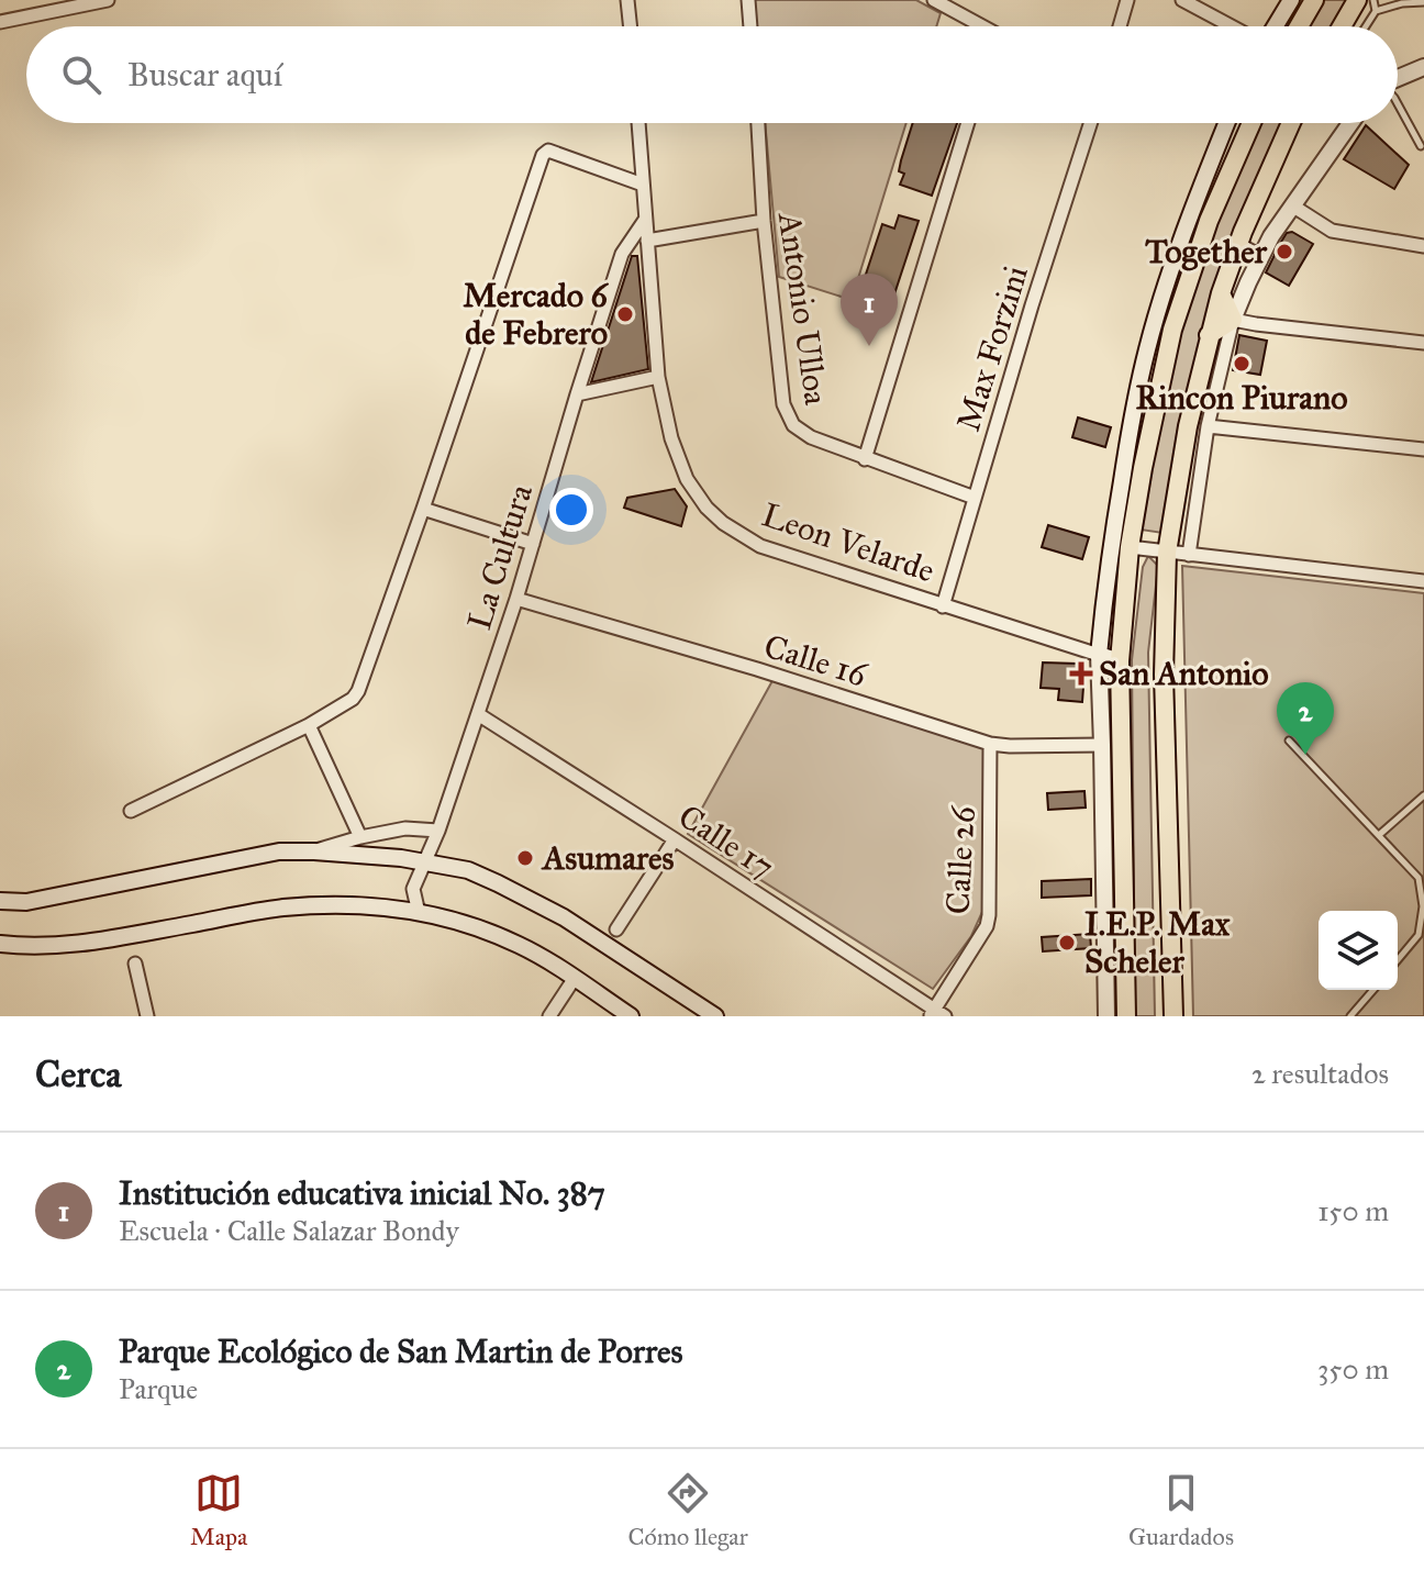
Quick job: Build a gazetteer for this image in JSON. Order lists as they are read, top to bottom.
{
  "streets": {
    "main road": ["Leon Velarde"],
    "street": [
      "Antonio Ulloa",
      "Max Forzini",
      "La Cultura",
      "Calle 16",
      "Calle 17",
      "Calle 26"
    ]
  },
  "crossings": [
    ["Antonio Ulloa", "Max Forzini"],
    ["Max Forzini", "Leon Velarde"],
    ["Leon Velarde", "La Cultura"],
    ["La Cultura", "Calle 16"],
    ["La Cultura", "Calle 17"],
    ["Calle 16", "Calle 26"],
    ["Calle 17", "Calle 26"]
  ],
  "places": {
    "other": [
      "Together",
      "Mercado 6 de Febrero",
      "Rincon Piurano",
      "Asumares",
      "I.E.P. Max Scheler"
    ],
    "health": ["San Antonio"]
  },
  "page": {
    "search": "Buscar aquí",
    "pins": ["1", "2"],
    "heading": ["Cerca", "2 resultados"],
    "list": [
      {
        "mark": "1",
        "name": "Institución educativa inicial No. 387",
        "note": "Escuela · Calle Salazar Bondy",
        "value": "150 m"
      },
      {
        "mark": "2",
        "name": "Parque Ecológico de San Martin de Porres",
        "note": "Parque",
        "value": "350 m"
      }
    ],
    "nav": ["Mapa", "Cómo llegar", "Guardados"]
  }
}
